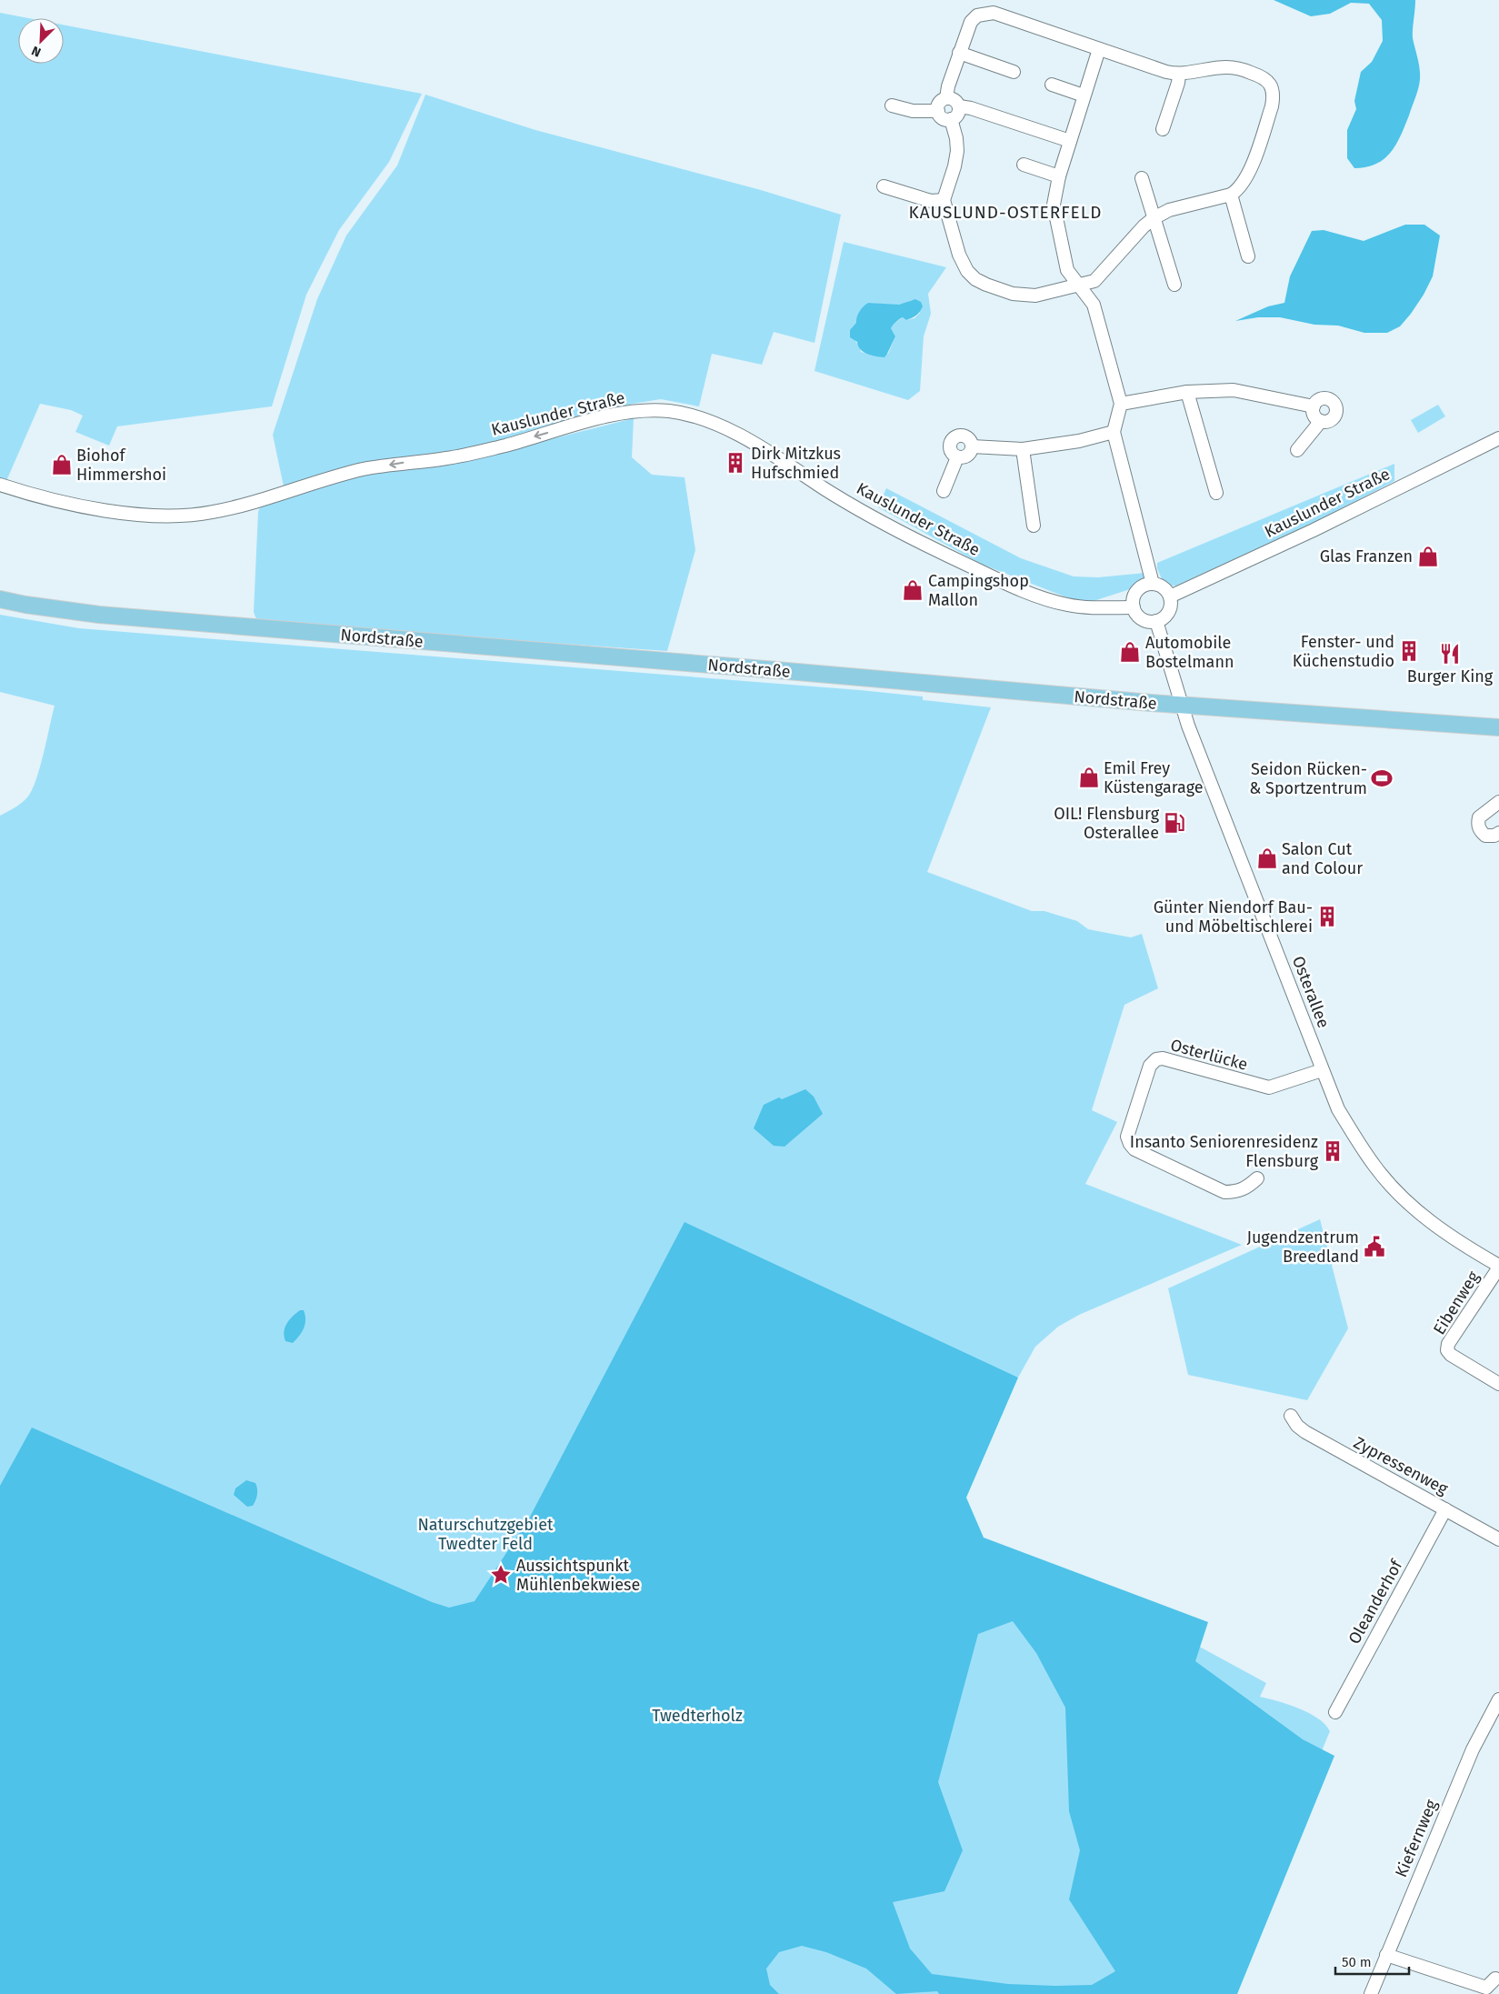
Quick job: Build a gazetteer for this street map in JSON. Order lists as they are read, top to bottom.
{
  "streets": {
    "main road": ["Nordstraße"],
    "street": [
      "Kauslunder Straße",
      "Osterallee",
      "Osterlücke",
      "Eibenweg",
      "Zypressenweg",
      "Oleanderhof",
      "Kiefernweg"
    ]
  },
  "crossings": [
    ["Kauslunder Straße", "Osterallee"],
    ["Nordstraße", "Osterallee"],
    ["Osterallee", "Osterlücke"],
    ["Osterallee", "Eibenweg"],
    ["Zypressenweg", "Oleanderhof"]
  ],
  "one_way": ["Kauslunder Straße"],
  "districts": ["KAUSLUND-OSTERFELD"],
  "parks": ["Naturschutzgebiet Twedter Feld", "Twedterholz"],
  "places": {
    "building": [
      "Dirk Mitzkus Hufschmied",
      "Fenster- und Küchenstudio",
      "Günter Niendorf Bau- und Möbeltischlerei",
      "Insanto Seniorenresidenz Flensburg"
    ],
    "shop": [
      "Biohof Himmershoi",
      "Glas Franzen",
      "Campingshop Mallon",
      "Automobile Bostelmann",
      "Emil Frey Küstengarage",
      "Salon Cut and Colour"
    ],
    "restaurant": ["Burger King"],
    "sports": ["Seidon Rücken- & Sportzentrum"],
    "fuel station": ["OIL! Flensburg Osterallee"],
    "public building": ["Jugendzentrum Breedland"],
    "place": ["Aussichtspunkt Mühlenbekwiese"]
  },
  "scale_bar": "50 m",
  "north": "bottom left"
}
